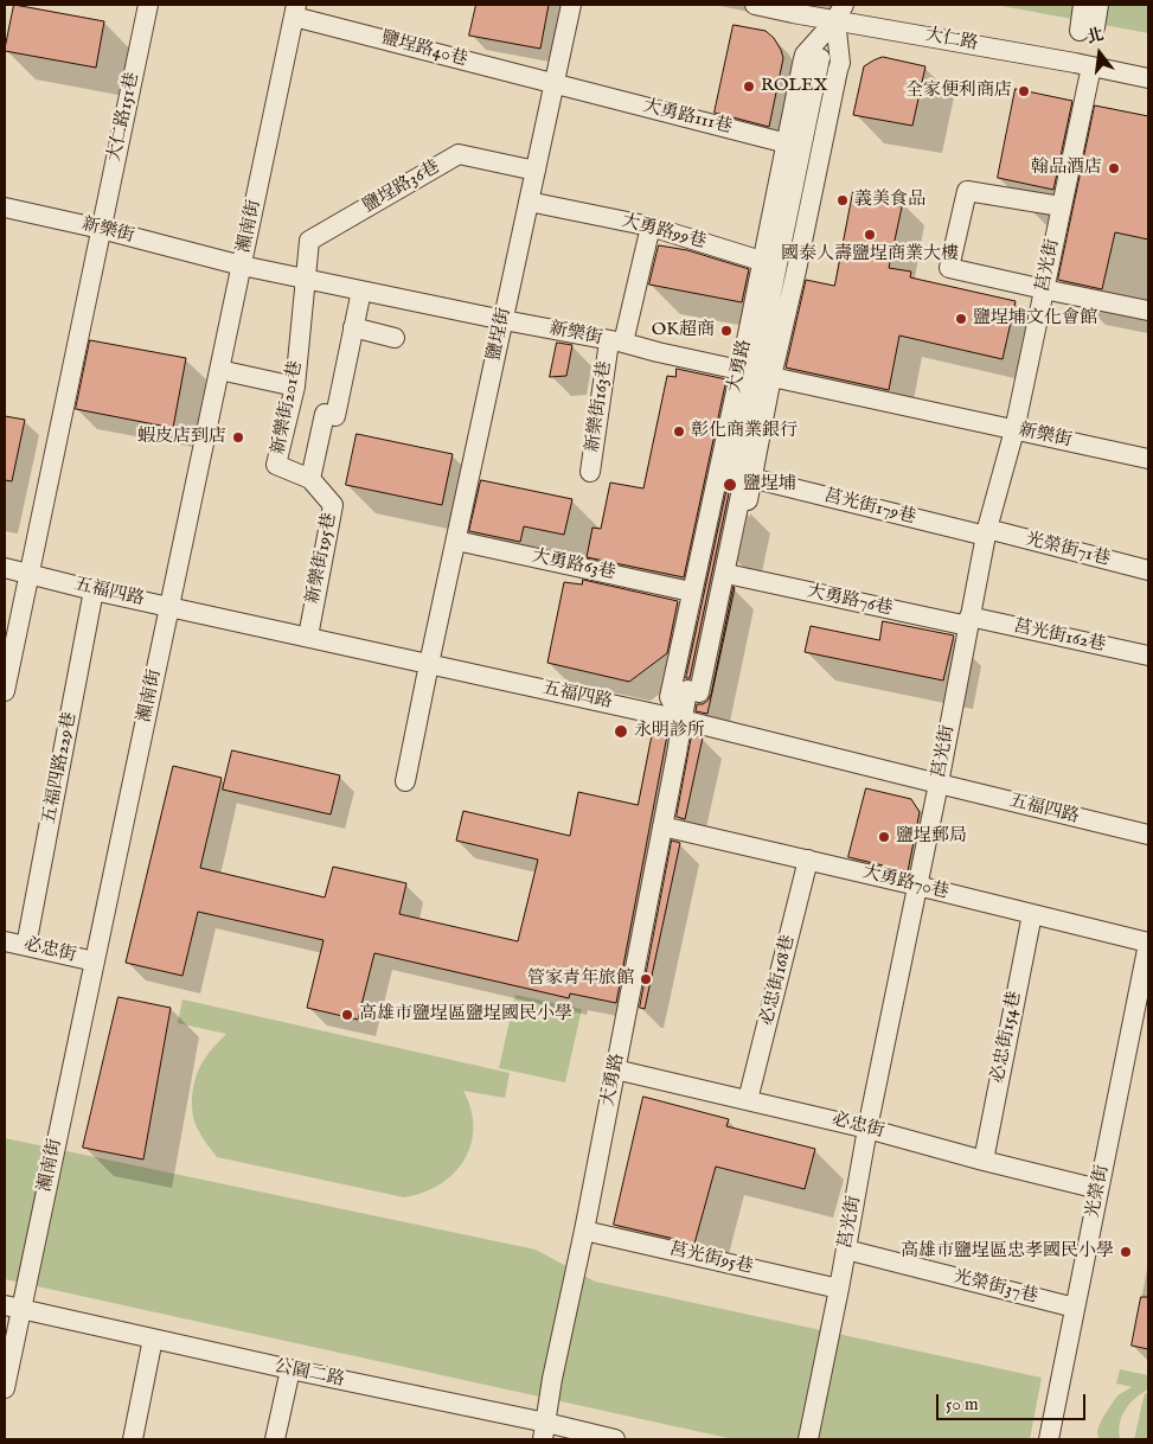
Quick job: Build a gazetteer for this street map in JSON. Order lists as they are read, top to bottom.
{
  "streets": {
    "street": [
      "大仁路",
      "鹽埕路40巷",
      "大仁路151巷",
      "大勇路111巷",
      "鹽埕路36巷",
      "瀨南街",
      "新樂街",
      "大勇路99巷",
      "莒光街",
      "鹽埕街",
      "大勇路",
      "新樂街163巷",
      "新樂街201巷",
      "莒光街179巷",
      "光榮街71巷",
      "新樂街195巷",
      "大勇路63巷",
      "五福四路",
      "大勇路76巷",
      "莒光街162巷",
      "五福四路229巷",
      "大勇路70巷",
      "必忠街",
      "必忠街168巷",
      "必忠街154巷",
      "光榮街",
      "莒光街95巷",
      "光榮街37巷",
      "公園二路"
    ]
  },
  "crossings": [
    ["大仁路", "莒光街"],
    ["大仁路", "大勇路"],
    ["鹽埕路40巷", "大勇路111巷"],
    ["鹽埕路40巷", "瀨南街"],
    ["鹽埕路40巷", "鹽埕街"],
    ["大仁路151巷", "新樂街"],
    ["大仁路151巷", "五福四路"],
    ["大勇路111巷", "鹽埕街"],
    ["大勇路111巷", "大勇路"],
    ["鹽埕路36巷", "新樂街"],
    ["鹽埕路36巷", "鹽埕街"],
    ["鹽埕路36巷", "新樂街201巷"],
    ["瀨南街", "新樂街"],
    ["瀨南街", "五福四路"],
    ["瀨南街", "必忠街"],
    ["瀨南街", "公園二路"],
    ["新樂街", "莒光街"],
    ["新樂街", "鹽埕街"],
    ["新樂街", "大勇路"],
    ["新樂街", "新樂街163巷"],
    ["新樂街", "新樂街201巷"],
    ["大勇路99巷", "鹽埕街"],
    ["大勇路99巷", "大勇路"],
    ["大勇路99巷", "新樂街163巷"],
    ["莒光街", "莒光街179巷"],
    ["莒光街", "光榮街71巷"],
    ["莒光街", "五福四路"],
    ["莒光街", "大勇路76巷"],
    ["莒光街", "莒光街162巷"],
    ["莒光街", "大勇路70巷"],
    ["莒光街", "必忠街"],
    ["莒光街", "莒光街95巷"],
    ["莒光街", "光榮街37巷"],
    ["鹽埕街", "大勇路63巷"],
    ["鹽埕街", "五福四路"],
    ["大勇路", "莒光街179巷"],
    ["大勇路", "大勇路63巷"],
    ["大勇路", "五福四路"],
    ["大勇路", "大勇路76巷"],
    ["大勇路", "大勇路70巷"],
    ["大勇路", "必忠街"],
    ["大勇路", "莒光街95巷"],
    ["大勇路", "公園二路"],
    ["新樂街201巷", "新樂街195巷"],
    ["莒光街179巷", "光榮街71巷"],
    ["新樂街195巷", "五福四路"],
    ["五福四路", "五福四路229巷"],
    ["大勇路76巷", "莒光街162巷"],
    ["五福四路229巷", "必忠街"],
    ["大勇路70巷", "必忠街168巷"],
    ["大勇路70巷", "必忠街154巷"],
    ["大勇路70巷", "光榮街"],
    ["必忠街", "必忠街168巷"],
    ["必忠街", "必忠街154巷"],
    ["必忠街", "光榮街"],
    ["光榮街", "光榮街37巷"]
  ],
  "places": [
    "ROLEX",
    "全家便利商店",
    "翰品酒店",
    "義美食品",
    "國泰人壽鹽埕商業大樓",
    "鹽埕埔文化會館",
    "OK超商",
    "彰化商業銀行",
    "蝦皮店到店",
    "鹽埕埔",
    "永明診所",
    "鹽埕郵局",
    "管家青年旅館",
    "高雄市鹽埕區鹽埕國民小學",
    "高雄市鹽埕區忠孝國民小學"
  ],
  "scale_bar": "50 m",
  "north": "top"
}
